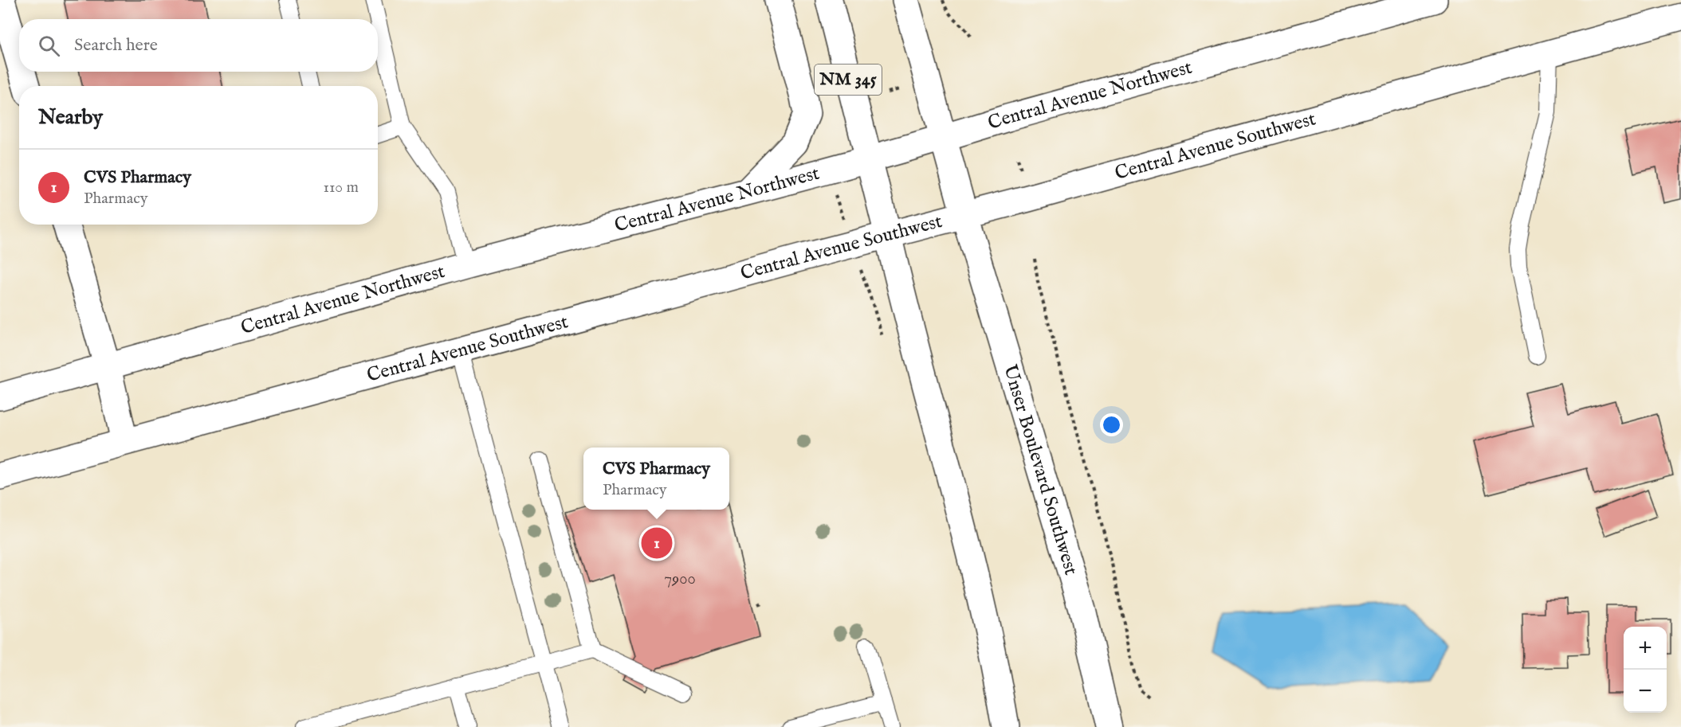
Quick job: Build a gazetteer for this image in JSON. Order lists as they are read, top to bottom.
{
  "streets": {
    "main road": [
      "NM 345",
      "Central Avenue Northwest",
      "Central Avenue Southwest",
      "Unser Boulevard Southwest"
    ]
  },
  "crossings": [
    ["NM 345", "Central Avenue Northwest"],
    ["NM 345", "Central Avenue Southwest"],
    ["Central Avenue Northwest", "Unser Boulevard Southwest"],
    ["Central Avenue Southwest", "Unser Boulevard Southwest"]
  ],
  "house_numbers": ["7900"],
  "page": {
    "search": "Search here",
    "heading": "Nearby",
    "list": [
      {
        "mark": "1",
        "name": "CVS Pharmacy",
        "note": "Pharmacy",
        "value": "110 m"
      }
    ],
    "popup": ["CVS Pharmacy", "Pharmacy"],
    "pins": "1",
    "map_buttons": ["+", "−"]
  }
}
